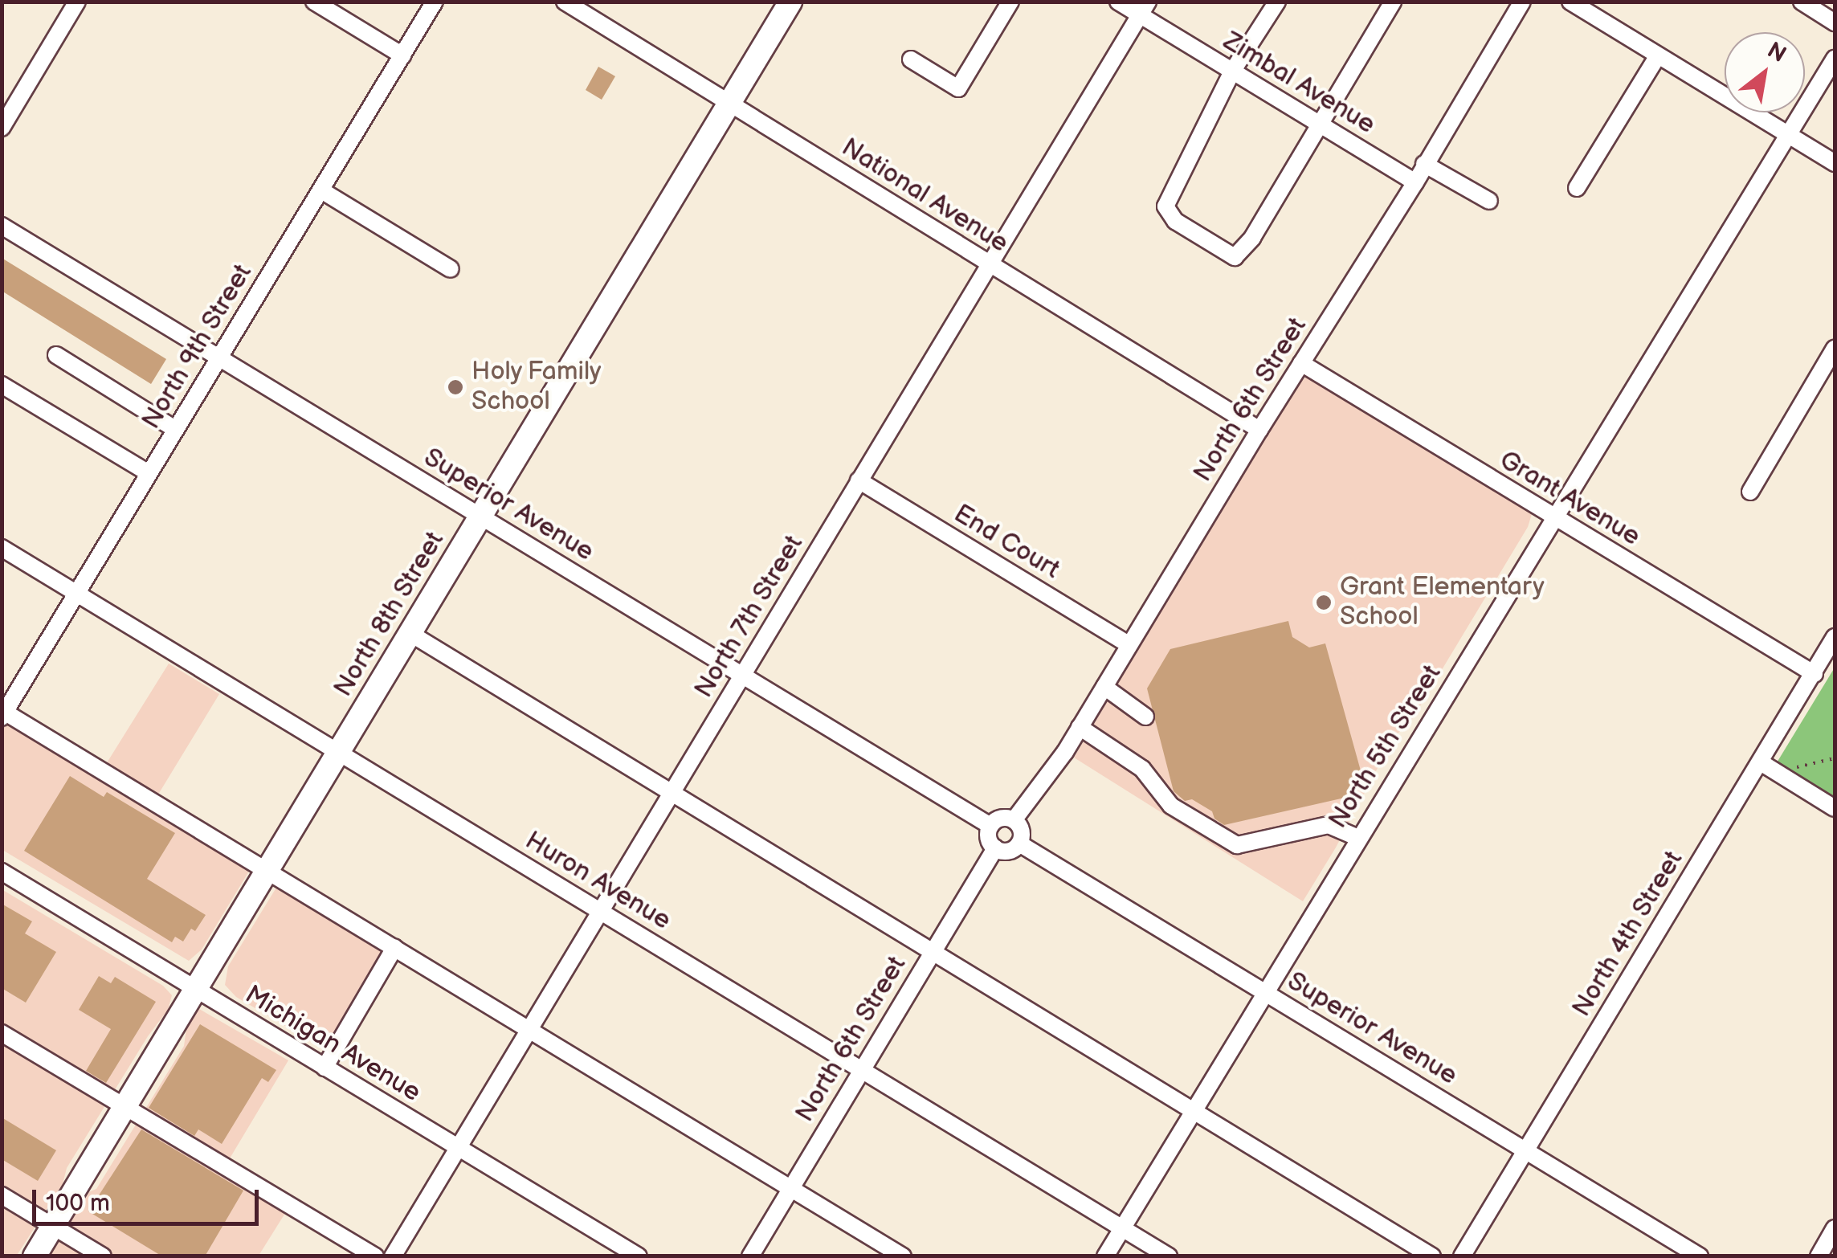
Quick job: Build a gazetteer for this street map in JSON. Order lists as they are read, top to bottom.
{
  "streets": {
    "main road": ["North 8th Street"],
    "street": [
      "Zimbal Avenue",
      "National Avenue",
      "North 9th Street",
      "North 6th Street",
      "Grant Avenue",
      "Superior Avenue",
      "End Court",
      "North 7th Street",
      "North 5th Street",
      "Huron Avenue",
      "North 4th Street",
      "Michigan Avenue"
    ]
  },
  "crossings": [
    ["Zimbal Avenue", "North 6th Street"],
    ["Zimbal Avenue", "North 7th Street"],
    ["National Avenue", "North 6th Street"],
    ["National Avenue", "North 8th Street"],
    ["National Avenue", "North 7th Street"],
    ["North 9th Street", "Superior Avenue"],
    ["North 9th Street", "Huron Avenue"],
    ["North 6th Street", "Grant Avenue"],
    ["North 6th Street", "Superior Avenue"],
    ["North 6th Street", "End Court"],
    ["North 6th Street", "Huron Avenue"],
    ["Grant Avenue", "North 5th Street"],
    ["Grant Avenue", "North 4th Street"],
    ["Superior Avenue", "North 8th Street"],
    ["Superior Avenue", "North 7th Street"],
    ["Superior Avenue", "North 5th Street"],
    ["Superior Avenue", "North 4th Street"],
    ["End Court", "North 7th Street"],
    ["North 8th Street", "Huron Avenue"],
    ["North 8th Street", "Michigan Avenue"],
    ["North 7th Street", "Huron Avenue"],
    ["North 7th Street", "Michigan Avenue"],
    ["North 5th Street", "Huron Avenue"]
  ],
  "places": ["Holy Family School", "Grant Elementary School"],
  "scale_bar": "100 m",
  "north": "top right"
}
